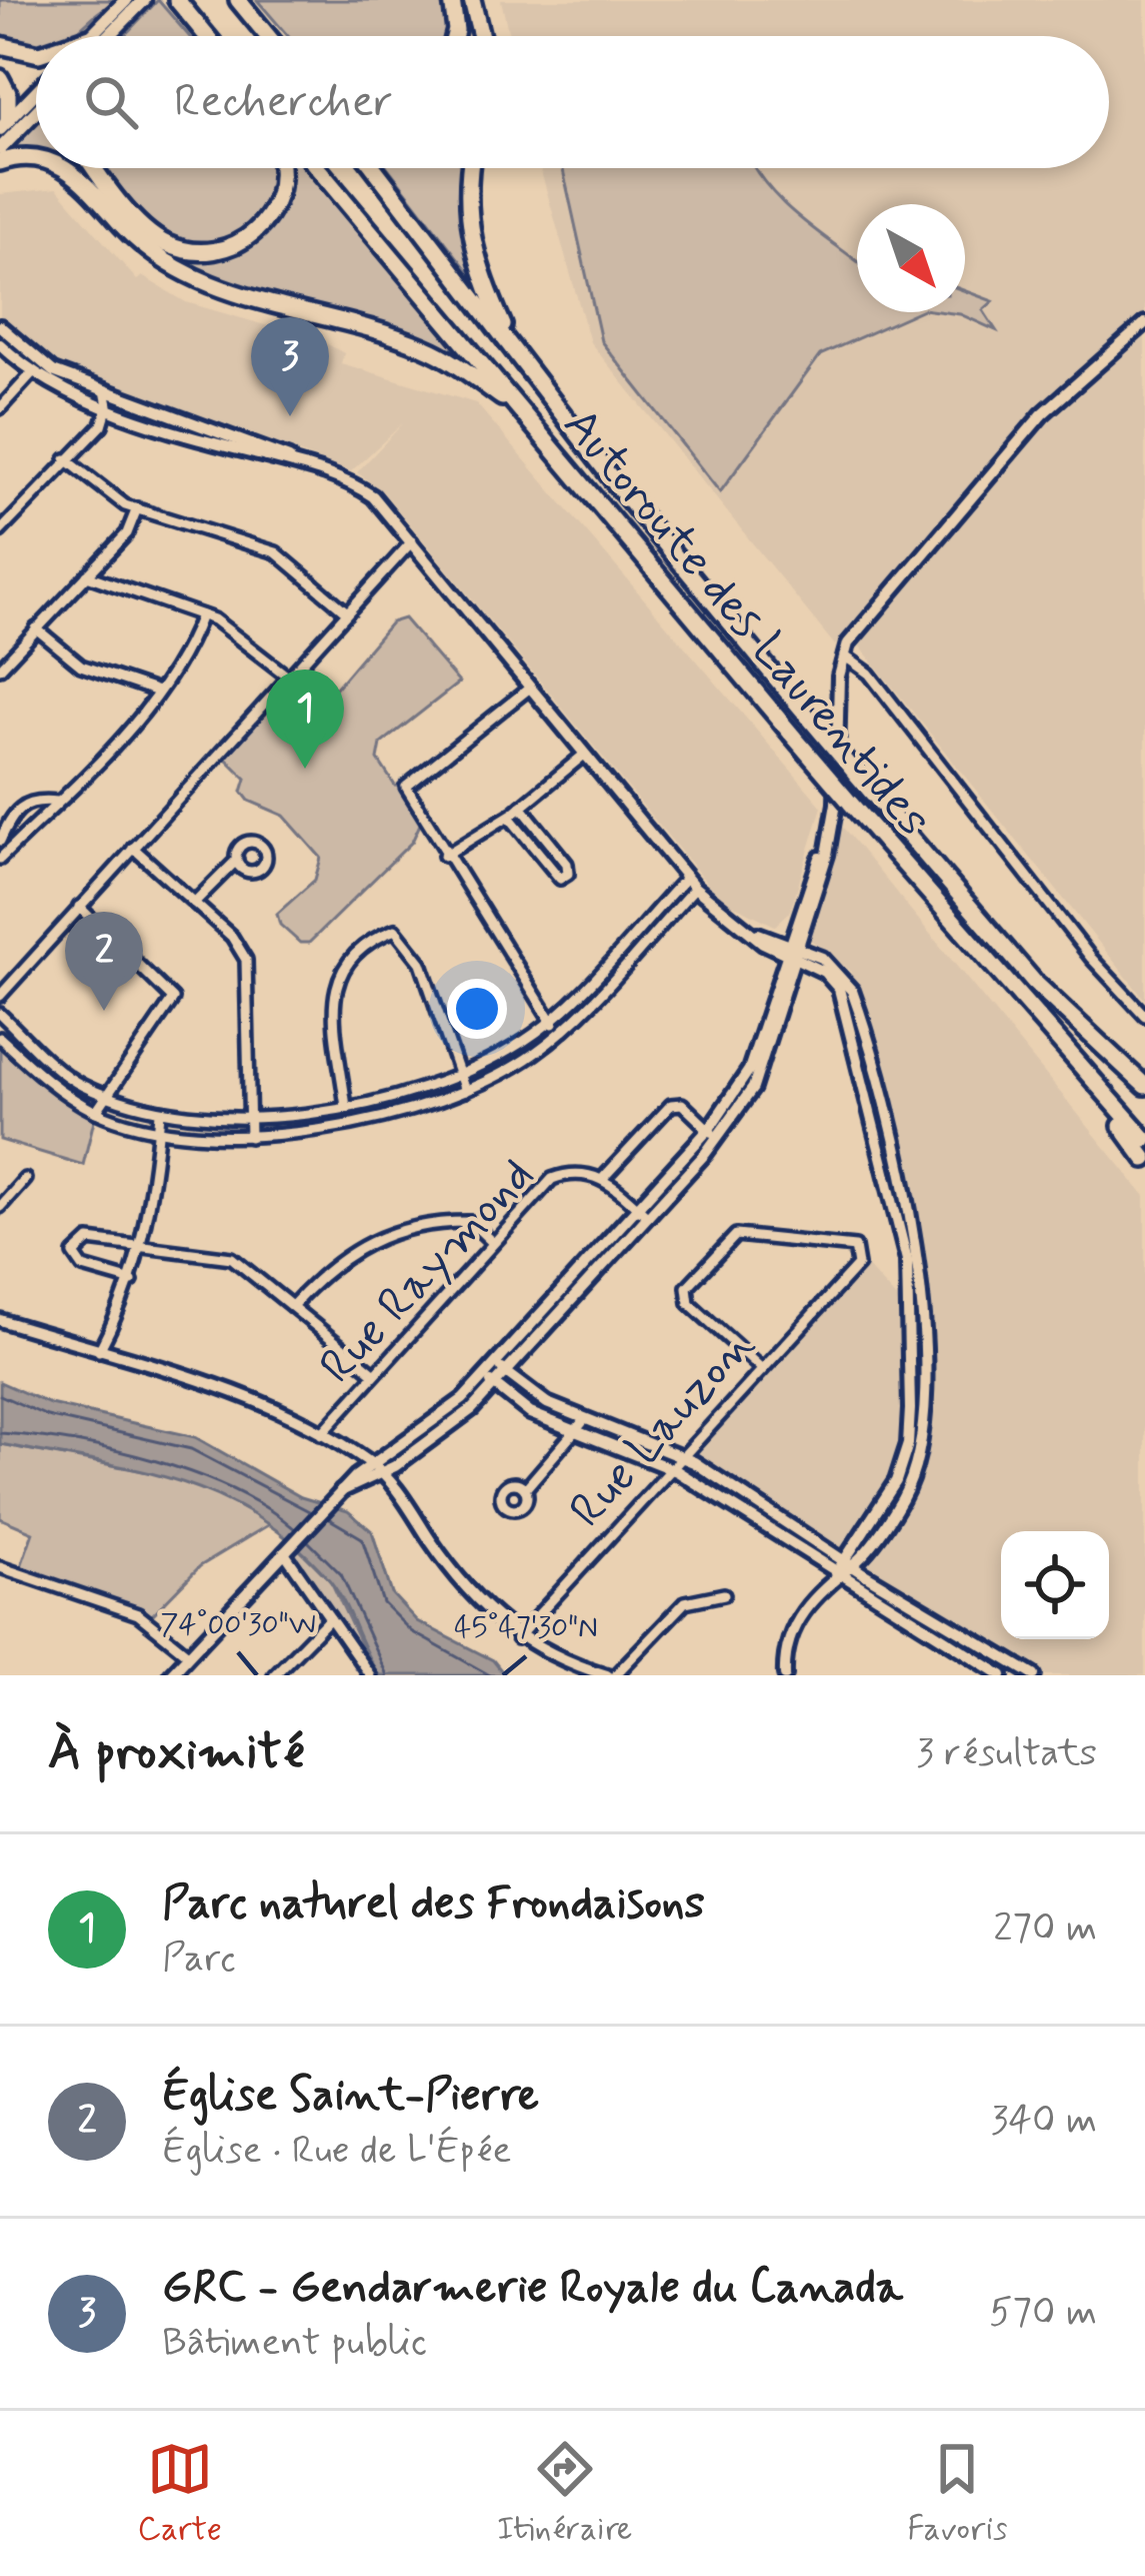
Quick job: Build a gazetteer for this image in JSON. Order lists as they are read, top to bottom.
{
  "streets": {
    "highway": ["Autoroute des Laurentides"],
    "street": ["Rue Raymond", "Rue Lauzon"]
  },
  "north": "bottom right",
  "page": {
    "search": "Rechercher",
    "pins": ["3", "1", "2"],
    "heading": ["À proximité", "3 résultats"],
    "list": [
      {
        "mark": "1",
        "name": "Parc naturel des Frondaisons",
        "note": "Parc",
        "value": "270 m"
      },
      {
        "mark": "2",
        "name": "Église Saint-Pierre",
        "note": "Église · Rue de L'Épée",
        "value": "340 m"
      },
      {
        "mark": "3",
        "name": "GRC - Gendarmerie Royale du Canada",
        "note": "Bâtiment public",
        "value": "570 m"
      }
    ],
    "nav": ["Carte", "Itinéraire", "Favoris"]
  },
  "coordinates": ["74°00'30\"W", "45°47'30\"N"]
}
